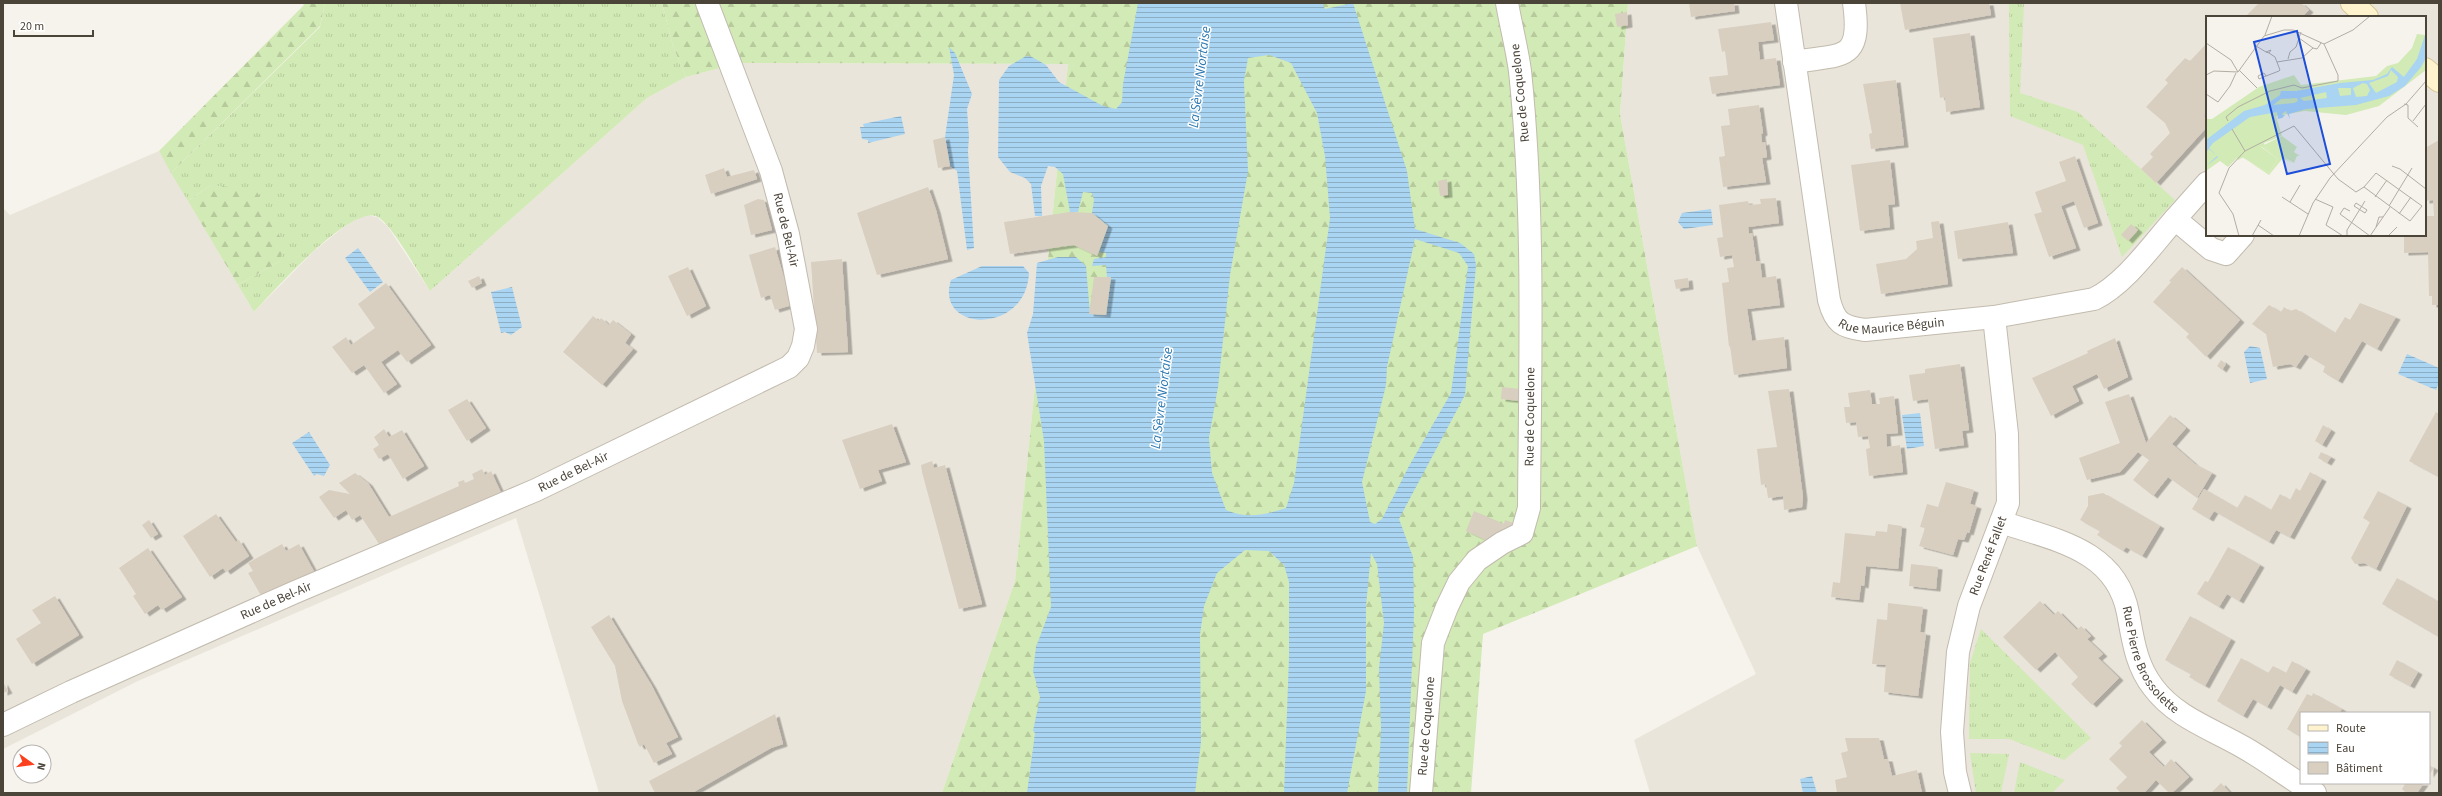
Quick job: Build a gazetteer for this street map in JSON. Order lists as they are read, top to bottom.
{
  "streets": {
    "street": [
      "Rue de Coquelone",
      "Rue de Bel-Air",
      "Rue Maurice Béguin",
      "Rue René Fallet",
      "Rue Pierre Brossolette"
    ]
  },
  "crossings": [
    ["Rue Maurice Béguin", "Rue René Fallet"],
    ["Rue René Fallet", "Rue Pierre Brossolette"]
  ],
  "water": ["La Sèvre Niortaise"],
  "legend": ["Route", "Eau", "Bâtiment"],
  "scale_bar": "20 m",
  "north": "right"
}
